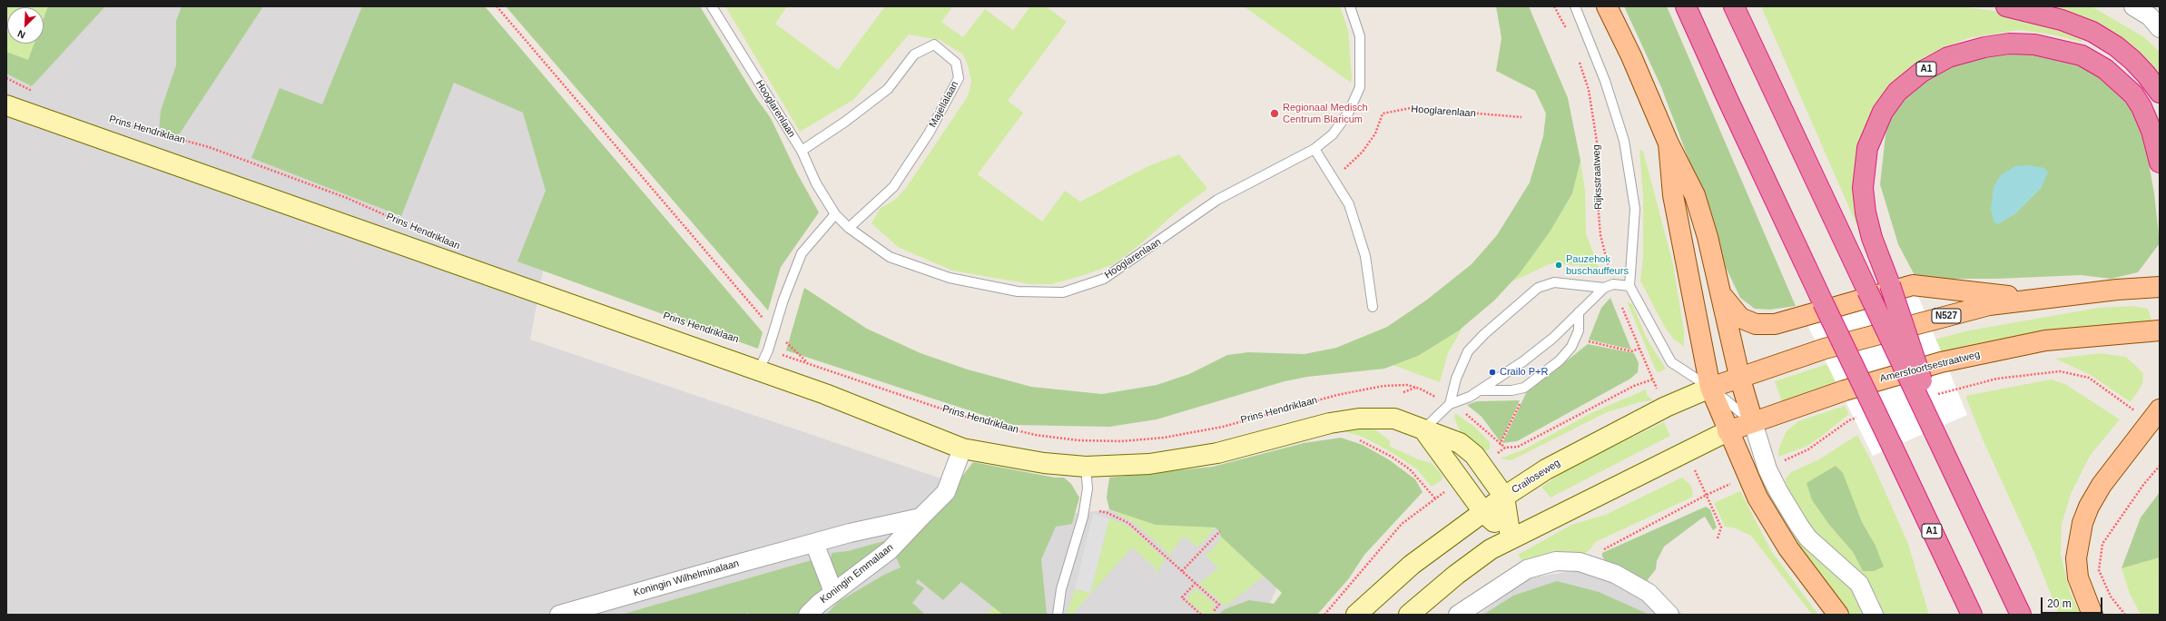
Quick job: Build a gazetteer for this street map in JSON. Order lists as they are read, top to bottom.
{
  "streets": {
    "highway": ["A1"],
    "main road": [
      "Prins Hendriklaan",
      "N527",
      "Amersfoortsestraatweg",
      "Crailoseweg"
    ],
    "street": ["Koningin Emmalaan", "Koningin Wilhelminalaan"],
    "lane": ["Majellalaan", "Hooglarenlaan"],
    "path": ["Rijksstraatweg"]
  },
  "crossings": [
    ["Majellalaan", "Hooglarenlaan"],
    ["Prins Hendriklaan", "Rijksstraatweg"],
    ["Prins Hendriklaan", "Crailoseweg"],
    ["N527", "Crailoseweg"],
    ["Koningin Emmalaan", "Koningin Wilhelminalaan"]
  ],
  "places": ["Regionaal Medisch Centrum Blaricum", "Pauzehok buschauffeurs", "Crailo P+R"],
  "scale_bar": "20 m",
  "north": "bottom left"
}
